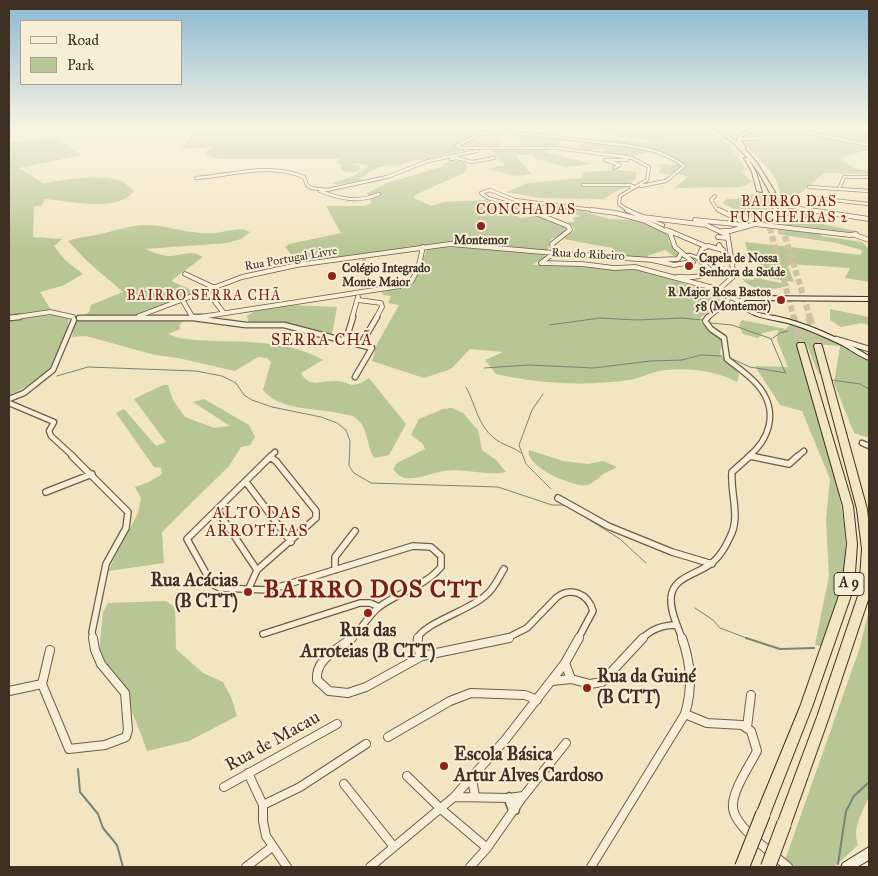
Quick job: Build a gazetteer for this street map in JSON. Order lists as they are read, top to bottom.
{
  "streets": {
    "highway": ["A 9"],
    "street": ["Rua do Ribeiro", "Rua Portugal Livre", "Rua de Macau"]
  },
  "crossings": [
    ["Rua do Ribeiro", "Rua Portugal Livre"]
  ],
  "districts": [
    "BAIRRO DAS FUNCHEIRAS 2",
    "CONCHADAS",
    "BAIRRO SERRA CHÃ",
    "SERRA CHÃ",
    "ALTO DAS ARROTEIAS",
    "BAIRRO DOS CTT"
  ],
  "places": [
    "Montemor",
    "Capela de Nossa Senhora da Saúde",
    "Colégio Integrado Monte Maior",
    "R Major Rosa Bastos 58 (Montemor)",
    "Rua Acácias (B CTT)",
    "Rua das Arroteias (B CTT)",
    "Rua da Guiné (B CTT)",
    "Escola Básica Artur Alves Cardoso"
  ],
  "legend": ["Road", "Park"]
}
